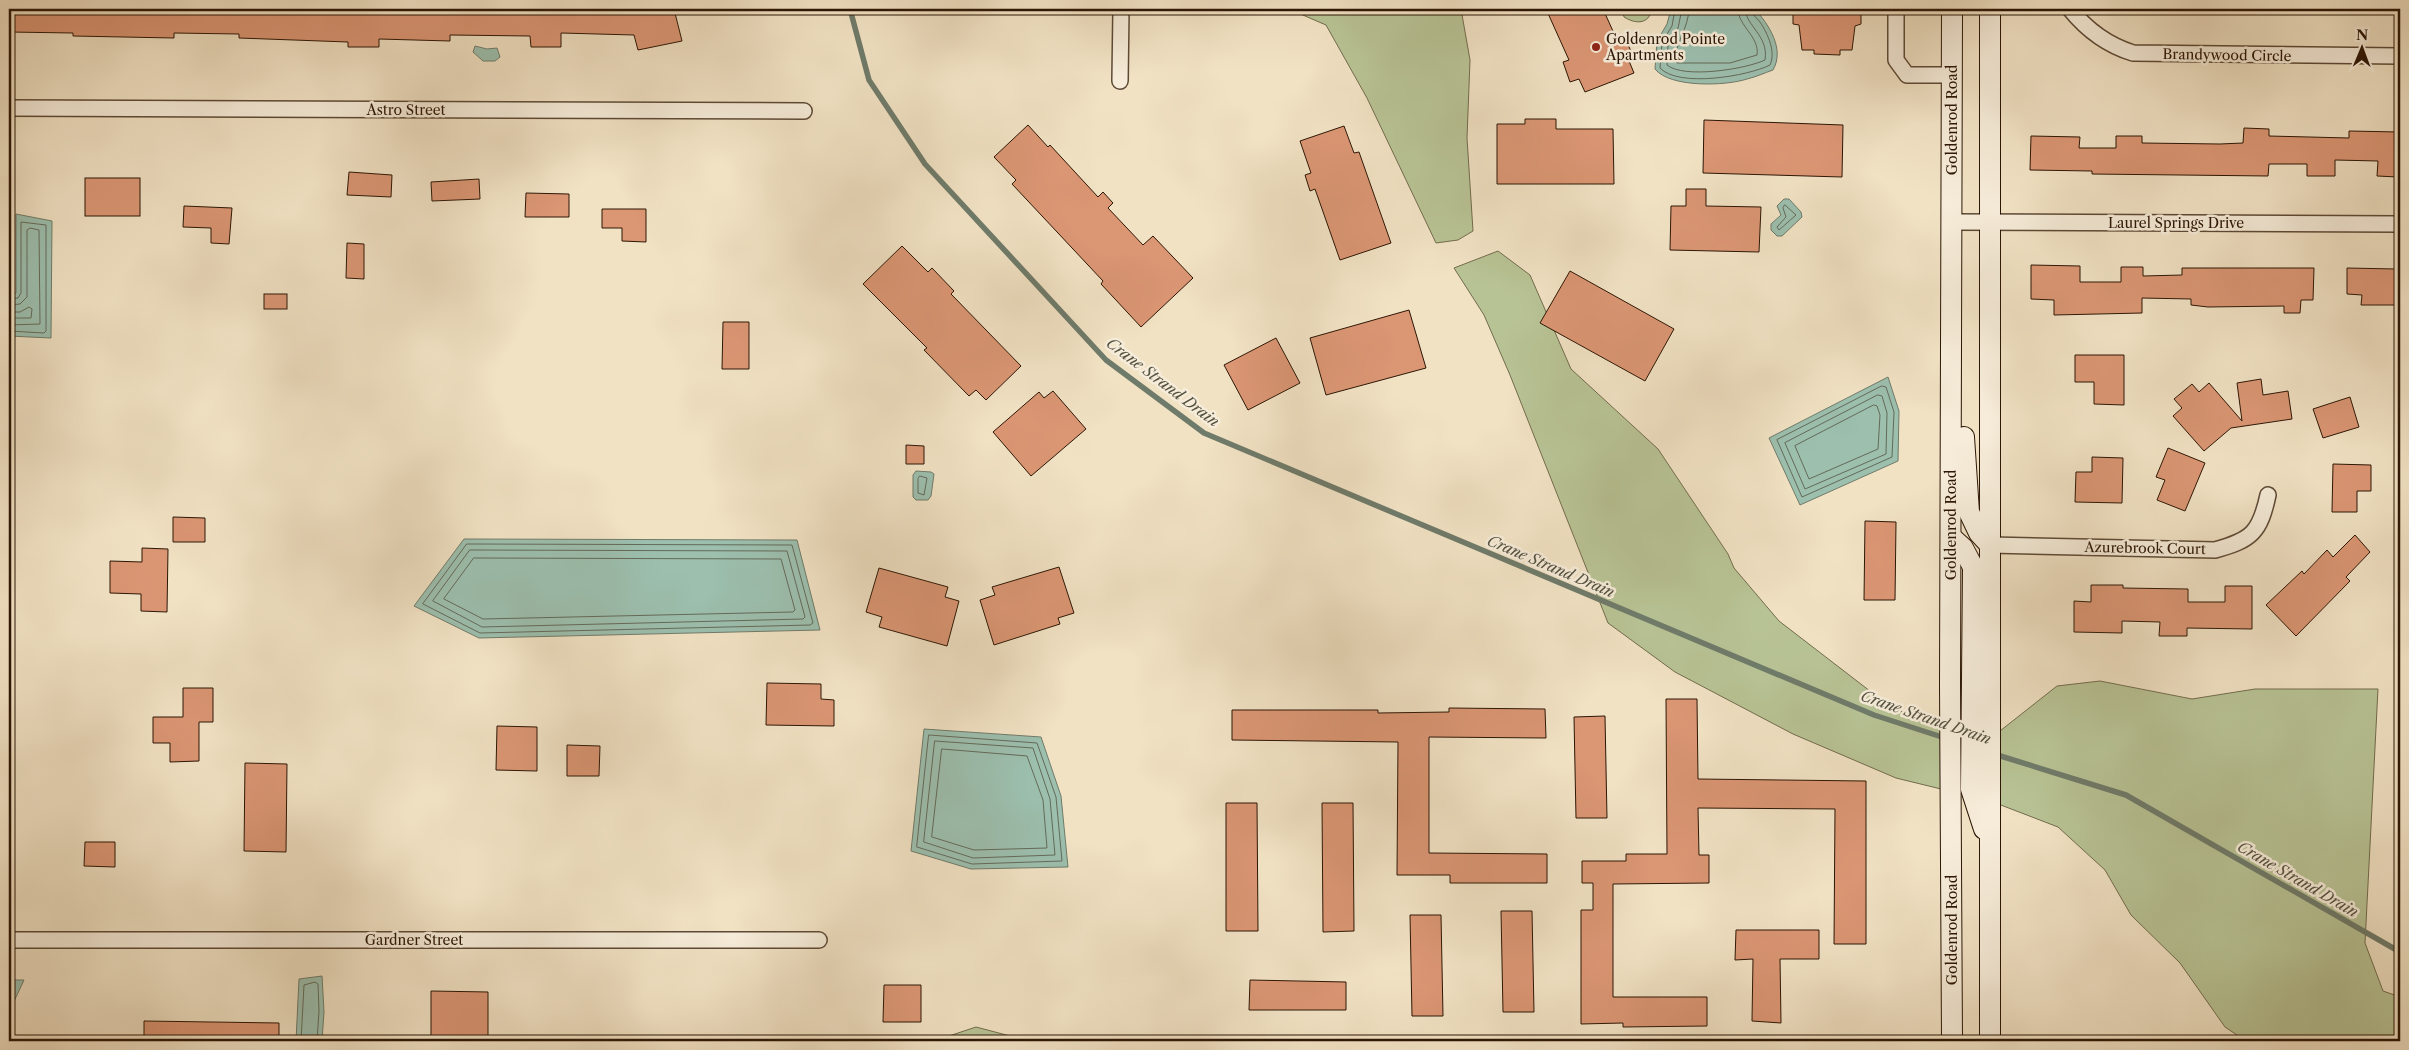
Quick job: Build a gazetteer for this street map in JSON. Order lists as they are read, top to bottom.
{
  "streets": {
    "main road": ["Goldenrod Road"],
    "street": [
      "Brandywood Circle",
      "Astro Street",
      "Laurel Springs Drive",
      "Azurebrook Court",
      "Gardner Street"
    ]
  },
  "crossings": [
    ["Goldenrod Road", "Laurel Springs Drive"],
    ["Goldenrod Road", "Azurebrook Court"]
  ],
  "water": ["Crane Strand Drain"],
  "places": ["Goldenrod Pointe Apartments"],
  "north": "top"
}
